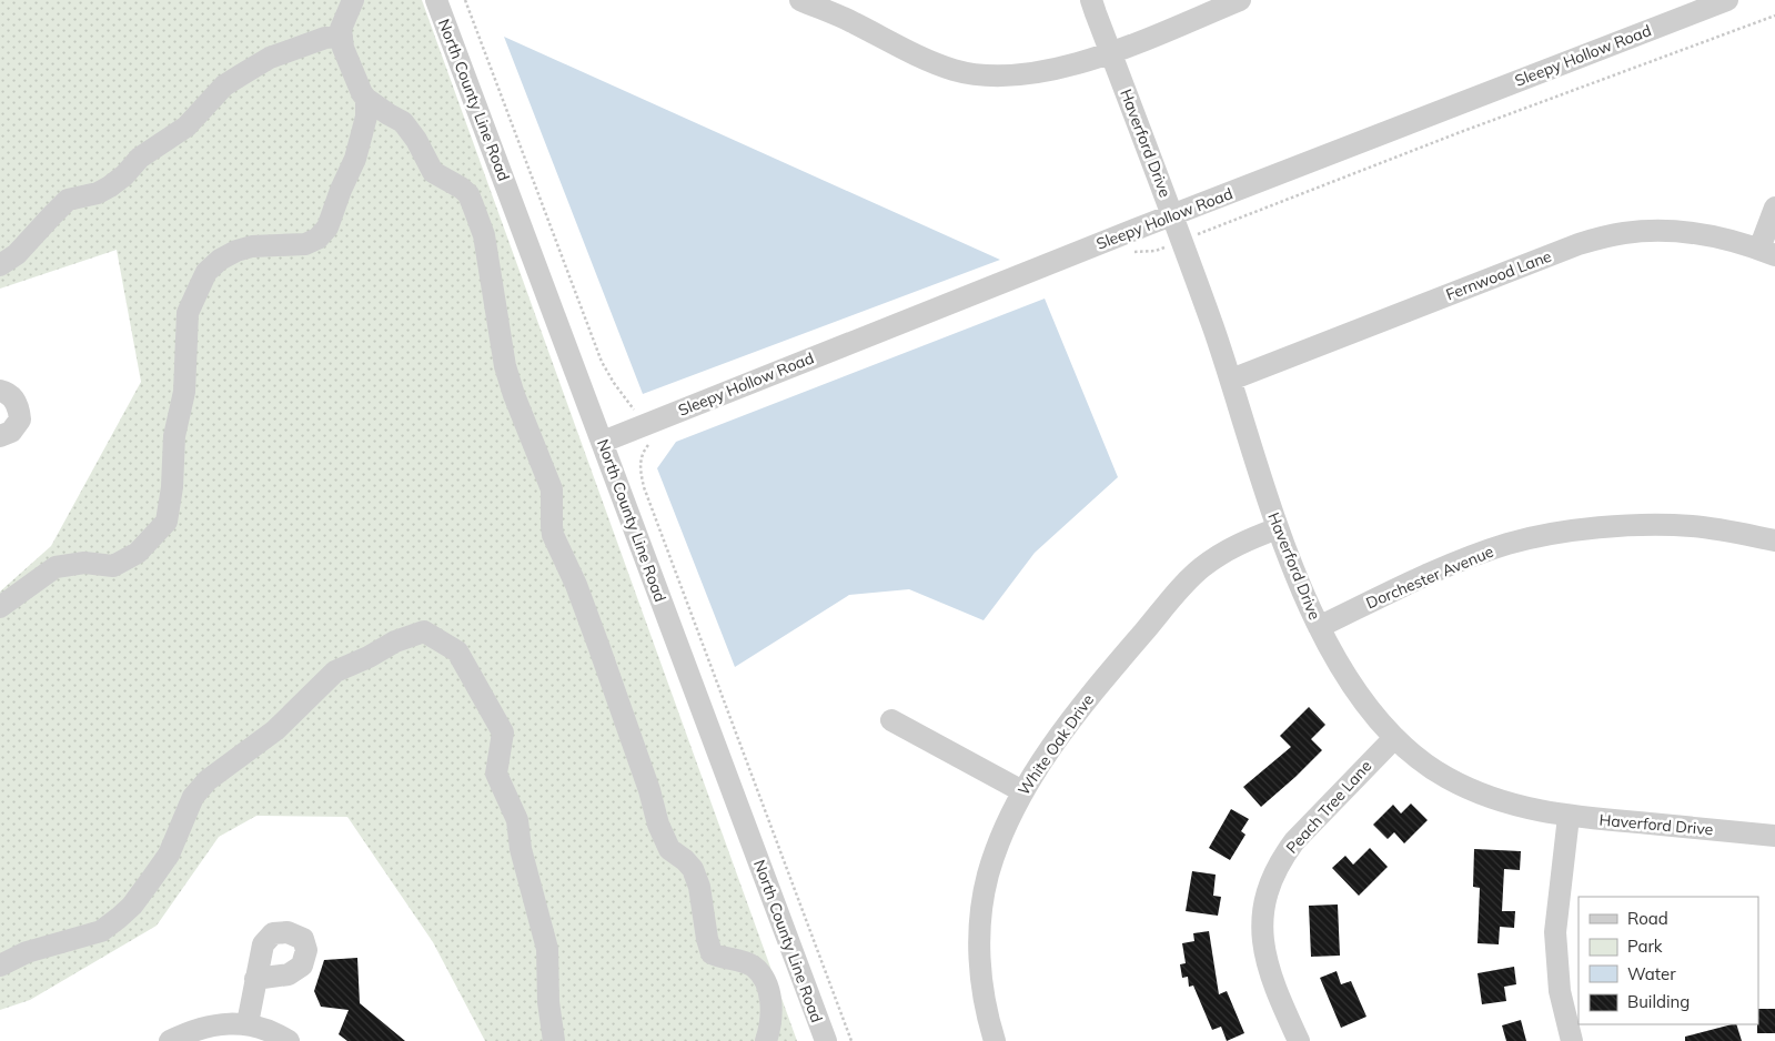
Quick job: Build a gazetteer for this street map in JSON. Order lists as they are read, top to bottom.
{
  "streets": {
    "street": [
      "Sleepy Hollow Road",
      "North County Line Road",
      "Haverford Drive",
      "Fernwood Lane",
      "Dorchester Avenue",
      "White Oak Drive",
      "Peach Tree Lane"
    ]
  },
  "crossings": [
    ["Sleepy Hollow Road", "North County Line Road"],
    ["Sleepy Hollow Road", "Haverford Drive"],
    ["Haverford Drive", "Fernwood Lane"],
    ["Haverford Drive", "Dorchester Avenue"],
    ["Haverford Drive", "White Oak Drive"],
    ["Haverford Drive", "Peach Tree Lane"]
  ],
  "legend": [
    "Road",
    "Park",
    "Water",
    "Building"
  ]
}
